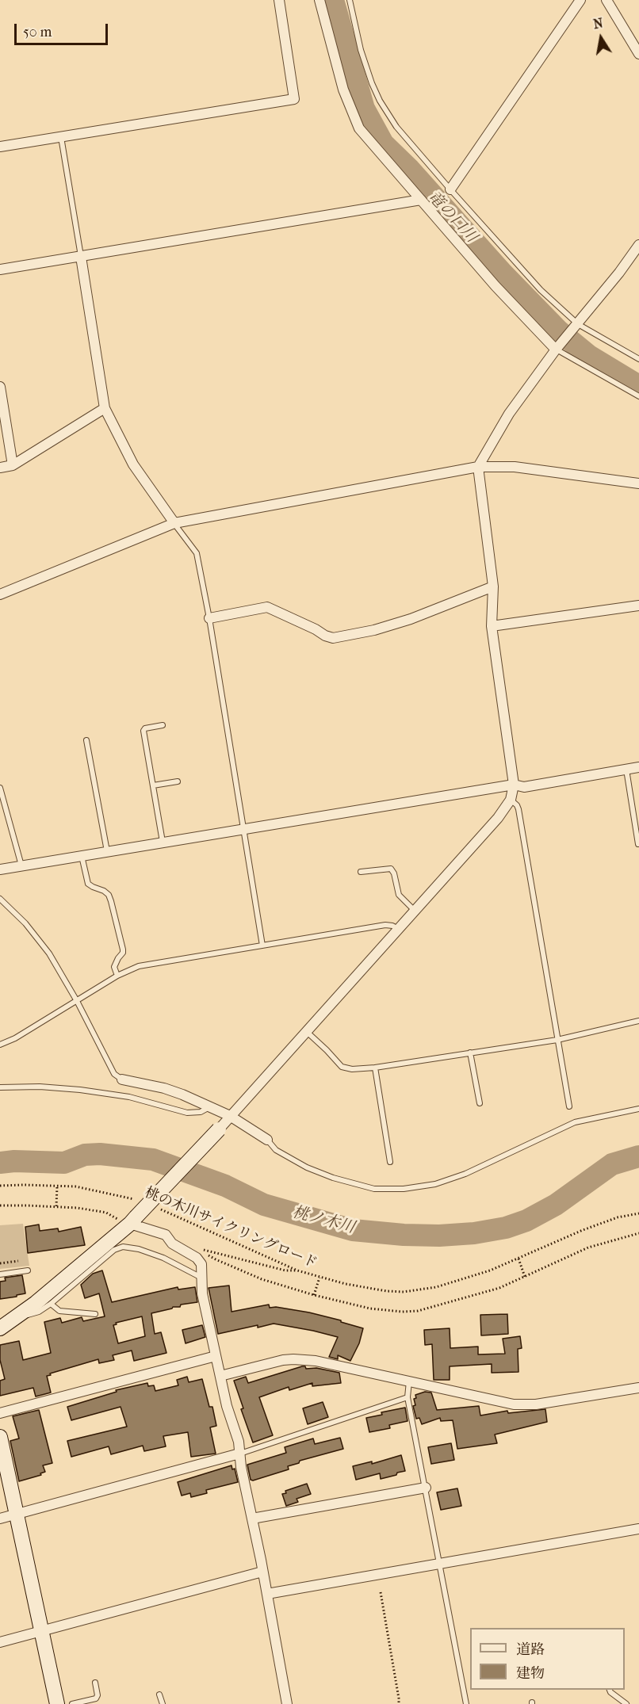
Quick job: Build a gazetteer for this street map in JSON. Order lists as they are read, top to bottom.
{
  "streets": {
    "path": ["桃の木川サイクリングロード"]
  },
  "water": ["竜の口川", "桃ノ木川"],
  "legend": ["道路", "建物"],
  "scale_bar": "50 m",
  "north": "top"
}
